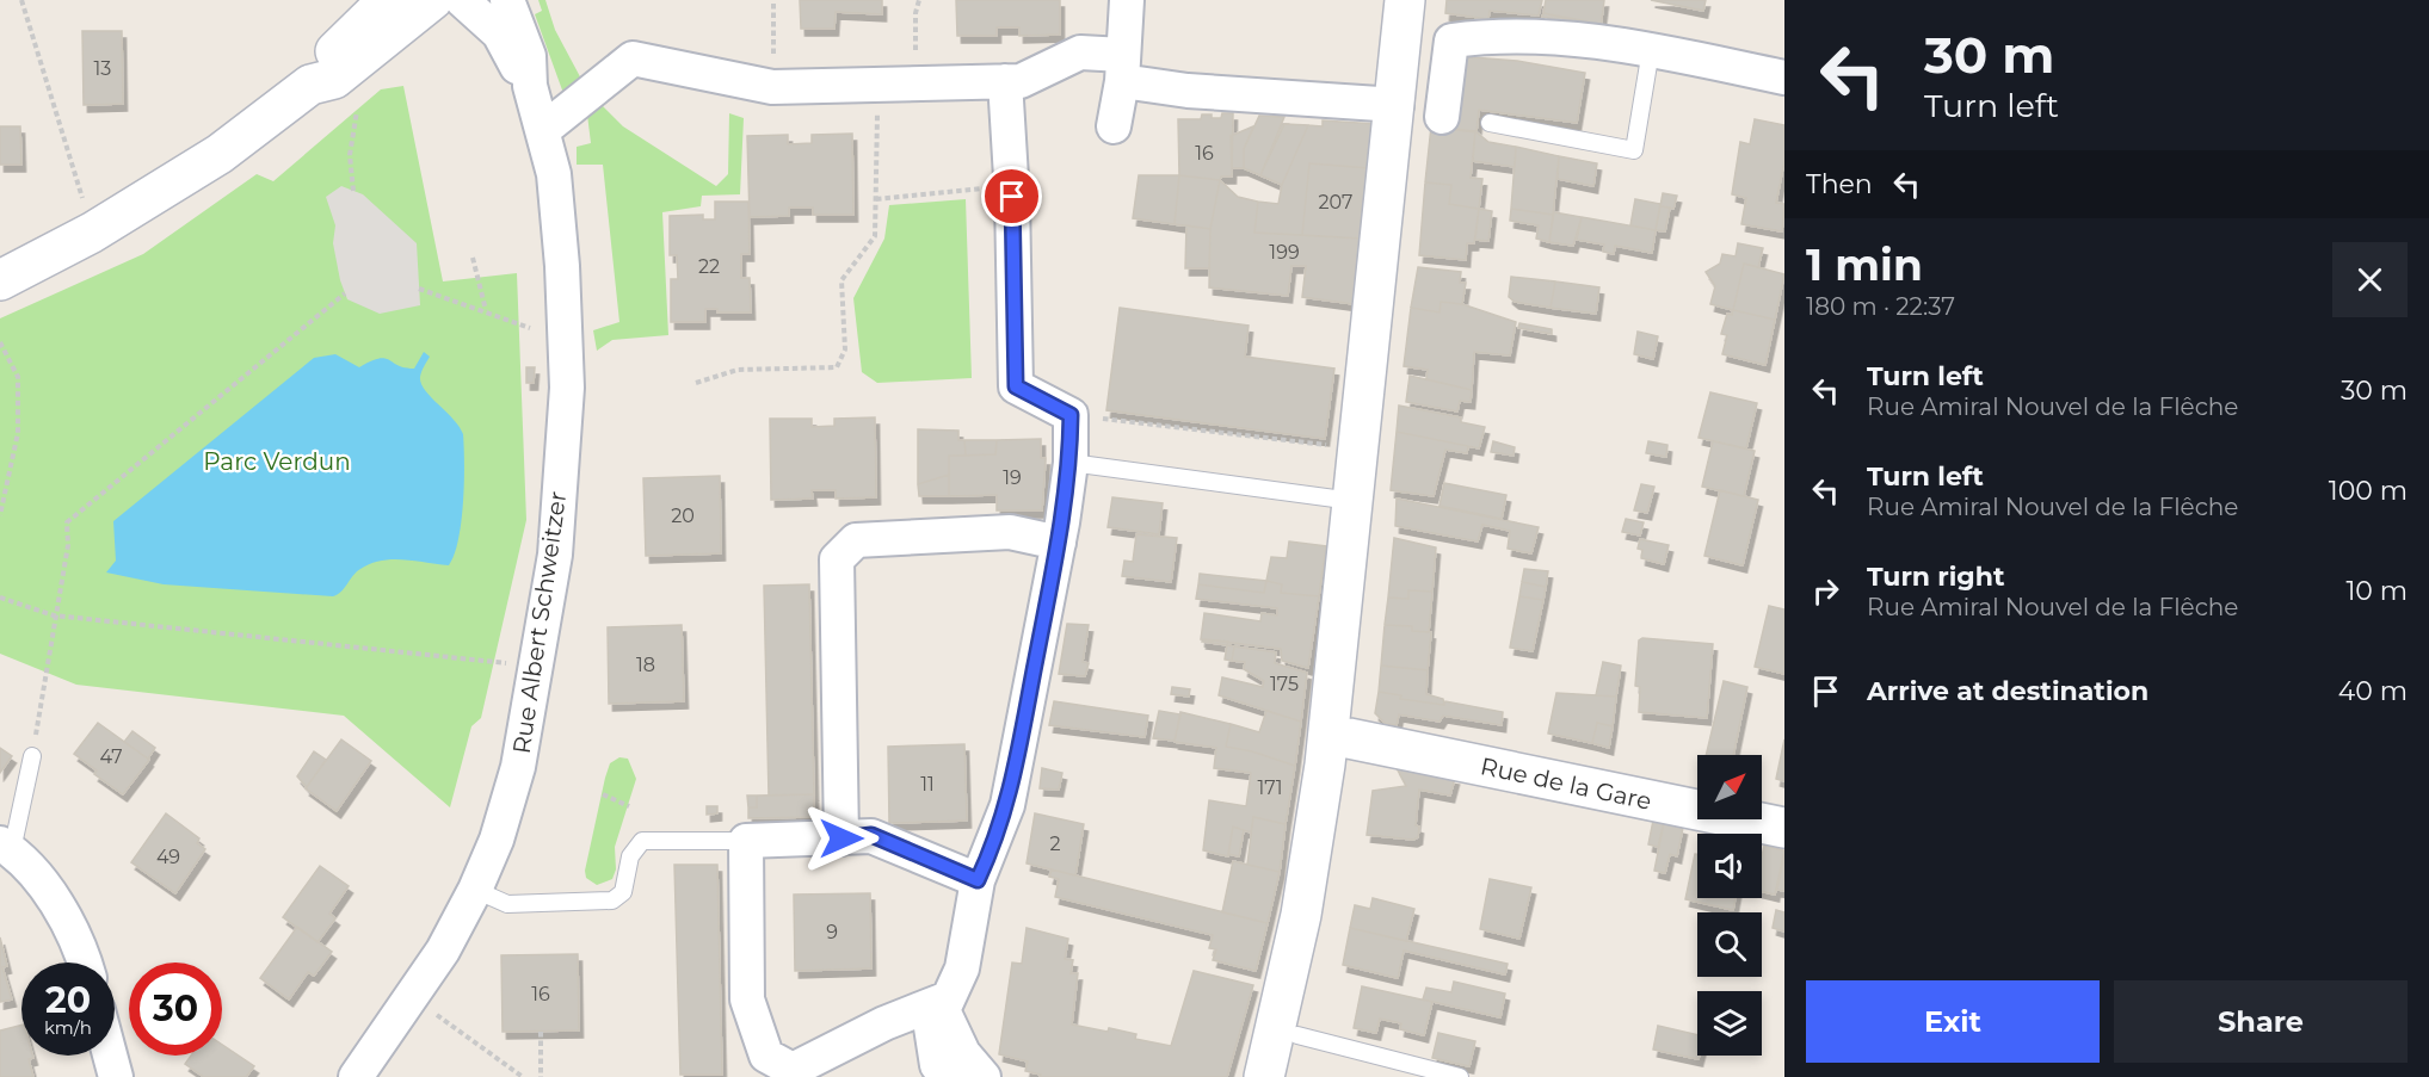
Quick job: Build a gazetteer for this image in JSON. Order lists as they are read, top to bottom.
{
  "streets": {
    "main road": ["Rue de la Gare"],
    "street": ["Rue Albert Schweitzer"]
  },
  "parks": ["Parc Verdun"],
  "house_numbers": [
    "13",
    "16",
    "207",
    "199",
    "22",
    "19",
    "20",
    "18",
    "175",
    "47",
    "11",
    "171",
    "2",
    "49",
    "9",
    "16"
  ],
  "north": "top right",
  "page": {
    "turn": ["30 m", "Turn left"],
    "then": "Then",
    "heading": ["1 min", "180 m · 22:37"],
    "list": [
      {
        "name": "Turn left",
        "note": "Rue Amiral Nouvel de la Flêche",
        "value": "30 m"
      },
      {
        "name": "Turn left",
        "note": "Rue Amiral Nouvel de la Flêche",
        "value": "100 m"
      },
      {
        "name": "Turn right",
        "note": "Rue Amiral Nouvel de la Flêche",
        "value": "10 m"
      },
      {
        "name": "Arrive at destination",
        "value": "40 m"
      }
    ],
    "speed": "20 km/h",
    "limit": "30",
    "buttons": ["Exit", "Share"]
  }
}
